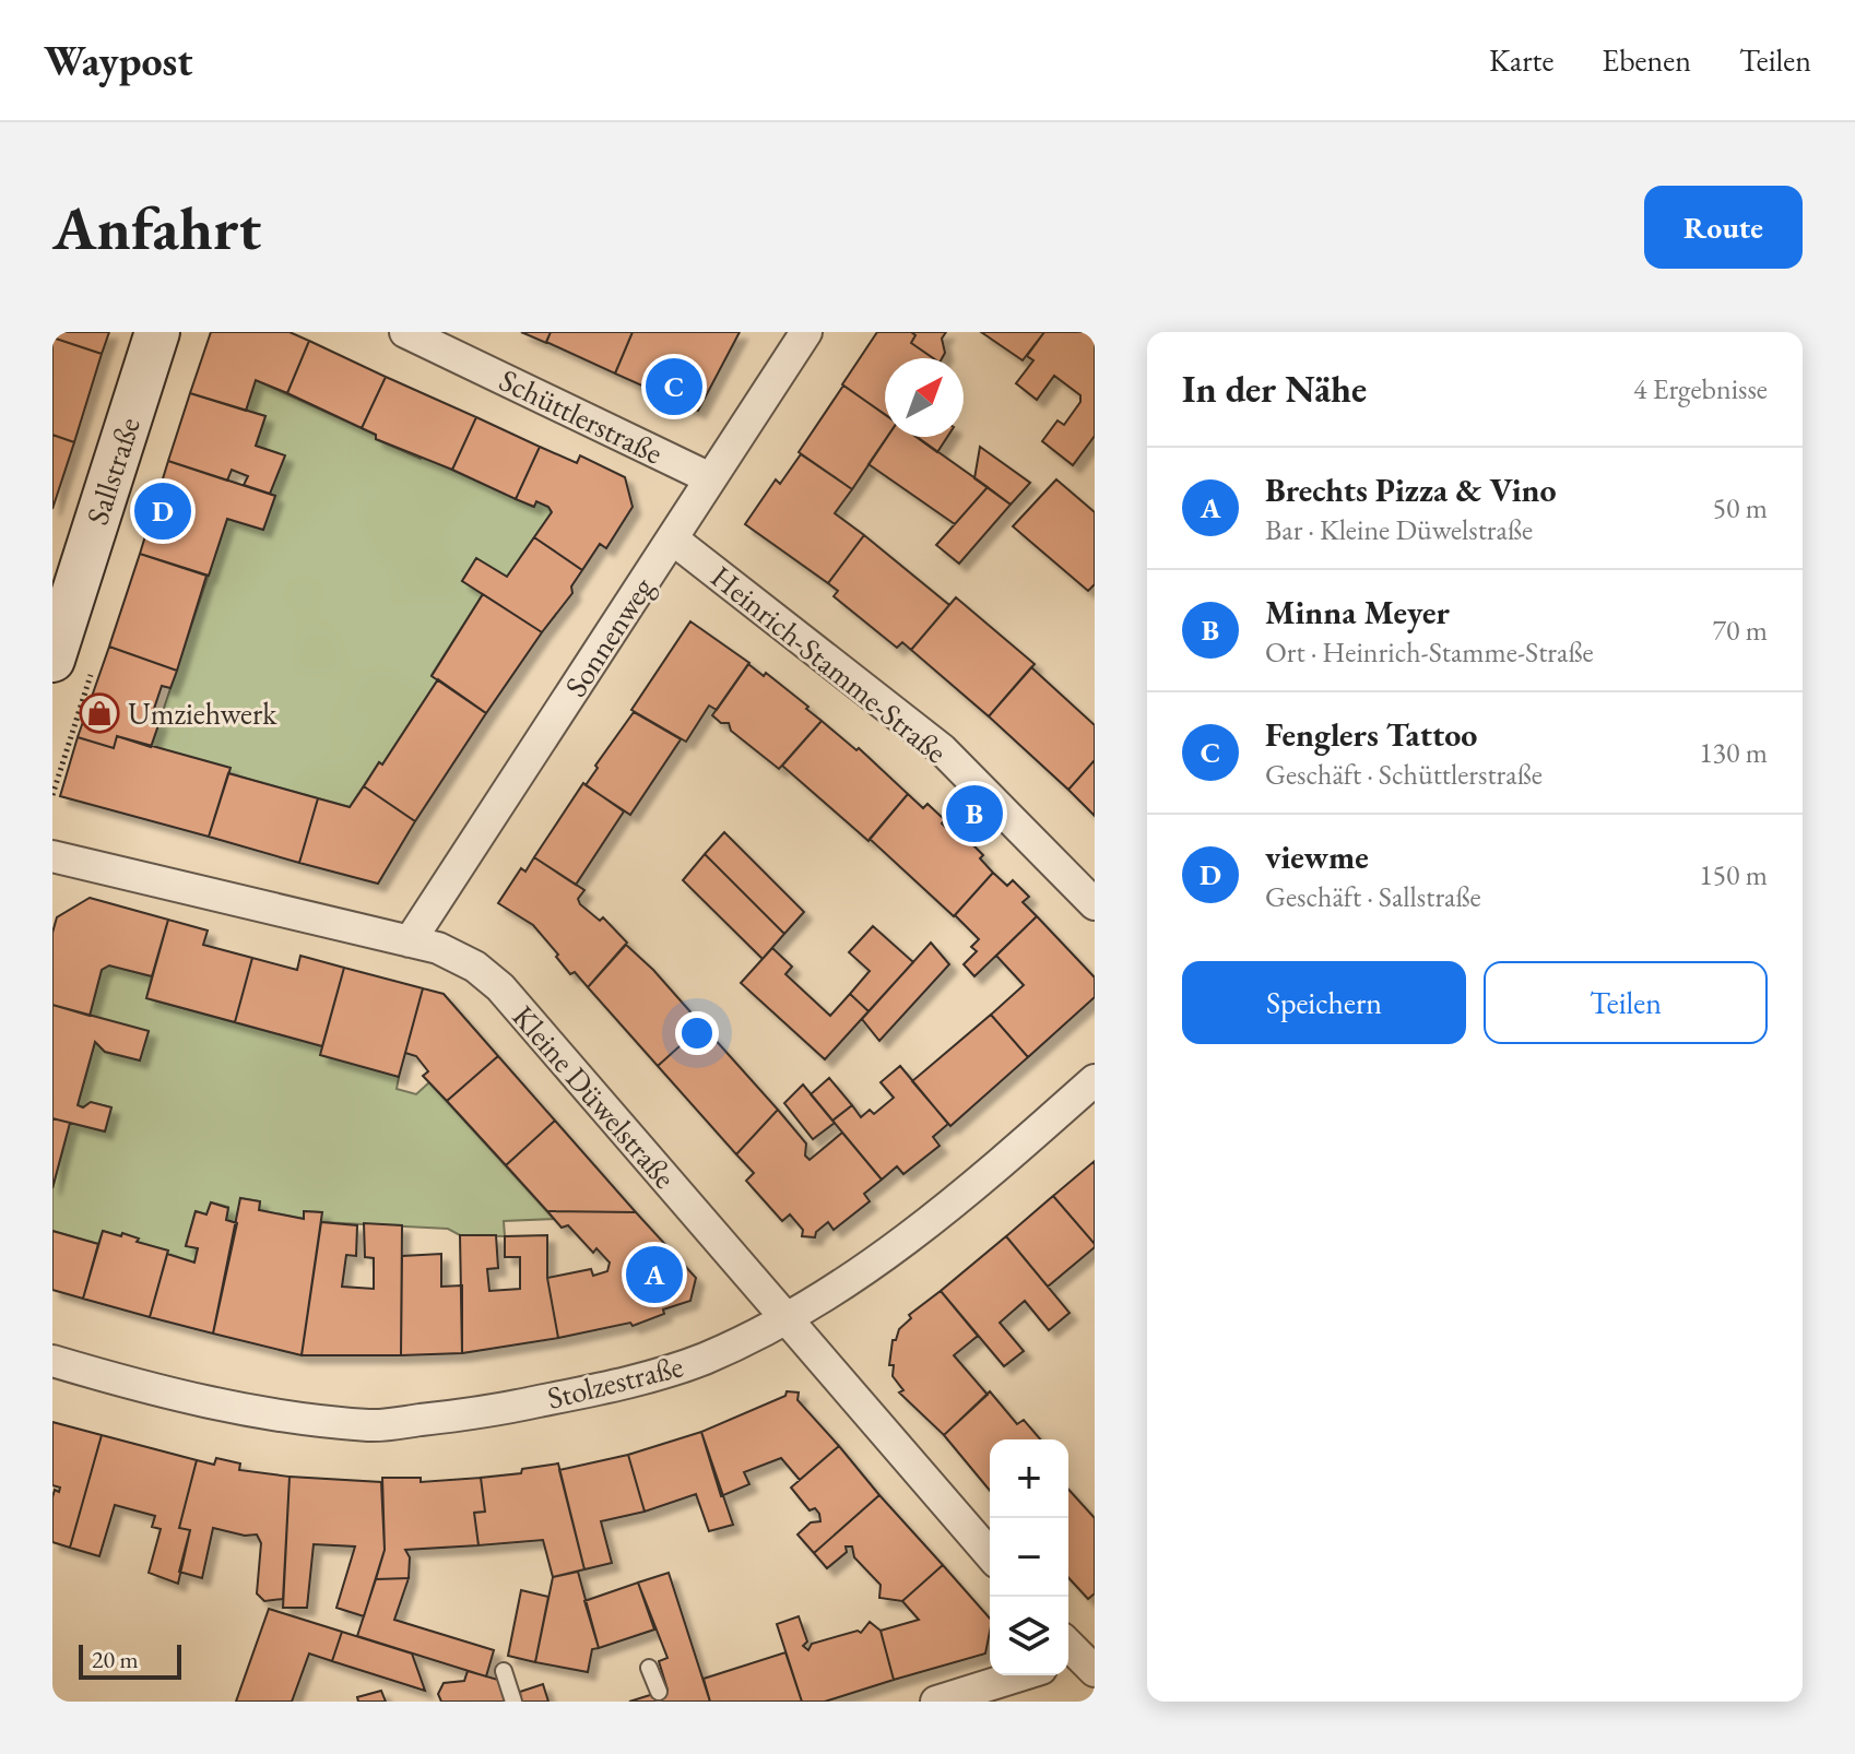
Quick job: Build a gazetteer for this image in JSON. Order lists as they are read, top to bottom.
{
  "streets": {
    "street": [
      "Schüttlerstraße",
      "Sallstraße",
      "Sonnenweg",
      "Heinrich-Stamme-Straße",
      "Kleine Düwelstraße",
      "Stolzestraße"
    ]
  },
  "crossings": [
    ["Schüttlerstraße", "Sonnenweg"],
    ["Sonnenweg", "Heinrich-Stamme-Straße"],
    ["Sonnenweg", "Kleine Düwelstraße"],
    ["Kleine Düwelstraße", "Stolzestraße"]
  ],
  "places": {
    "shop": ["Umziehwerk"]
  },
  "scale_bar": "20 m",
  "north": "top right",
  "page": {
    "header": "Waypost",
    "nav": ["Karte", "Ebenen", "Teilen"],
    "buttons": [
      "Route",
      ["Speichern", "Teilen"]
    ],
    "title": "Anfahrt",
    "heading": ["In der Nähe", "4 Ergebnisse"],
    "pins": [
      "C",
      "D",
      "B",
      "A"
    ],
    "list": [
      {
        "mark": "A",
        "name": "Brechts Pizza & Vino",
        "note": "Bar · Kleine Düwelstraße",
        "value": "50 m"
      },
      {
        "mark": "B",
        "name": "Minna Meyer",
        "note": "Ort · Heinrich-Stamme-Straße",
        "value": "70 m"
      },
      {
        "mark": "C",
        "name": "Fenglers Tattoo",
        "note": "Geschäft · Schüttlerstraße",
        "value": "130 m"
      },
      {
        "mark": "D",
        "name": "viewme",
        "note": "Geschäft · Sallstraße",
        "value": "150 m"
      }
    ],
    "map_buttons": ["+", "−"],
    "scale": "20 m"
  }
}
